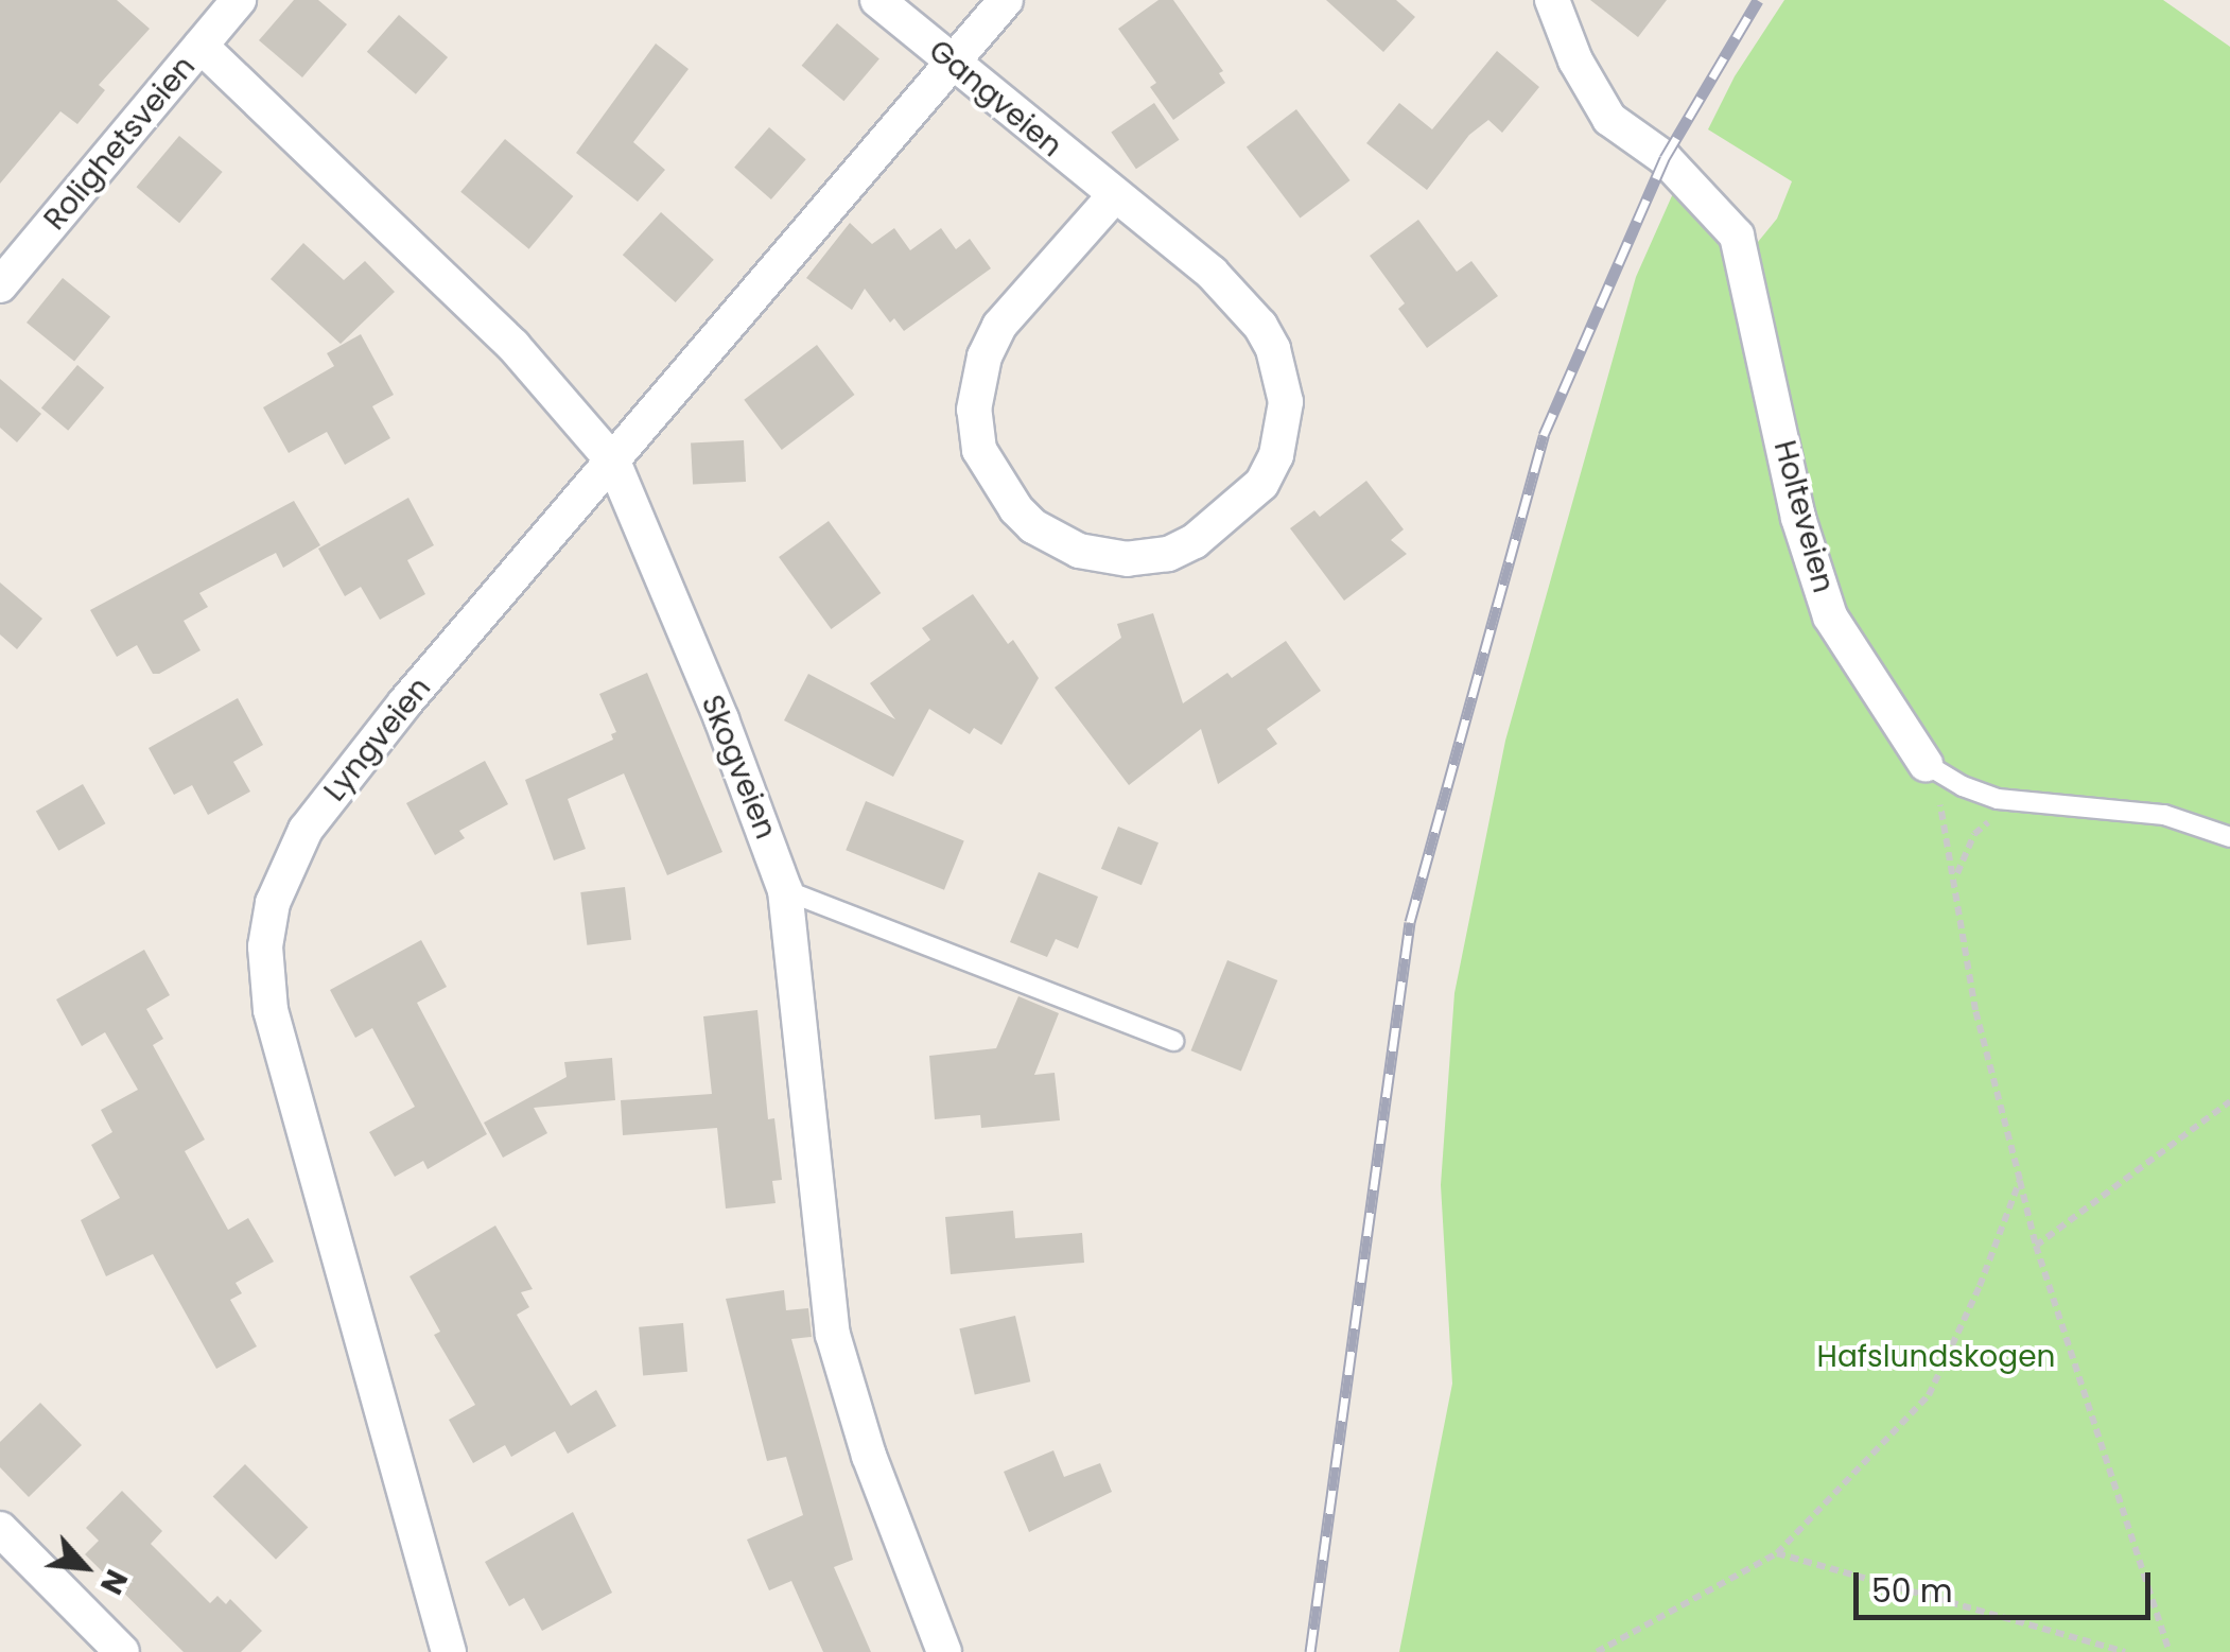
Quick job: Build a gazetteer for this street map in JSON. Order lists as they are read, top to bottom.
{
  "streets": {
    "street": [
      "Gangveien",
      "Rolighetsveien",
      "Holteveien",
      "Lyngveien",
      "Skogveien"
    ]
  },
  "crossings": [
    ["Gangveien", "Lyngveien"],
    ["Rolighetsveien", "Skogveien"],
    ["Lyngveien", "Skogveien"]
  ],
  "parks": ["Hafslundskogen"],
  "scale_bar": "50 m",
  "north": "bottom right"
}
